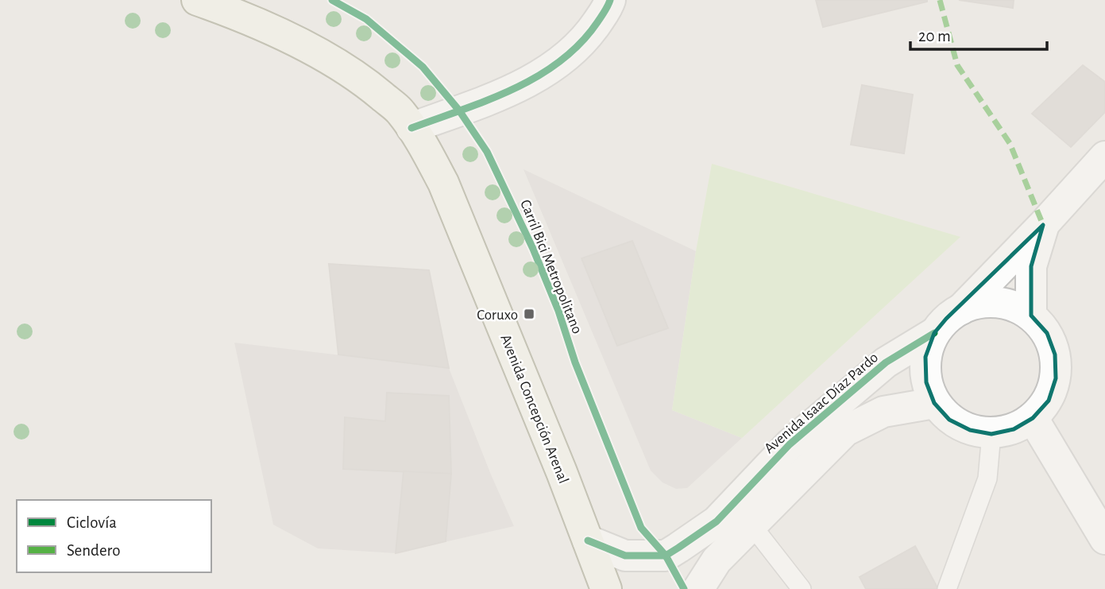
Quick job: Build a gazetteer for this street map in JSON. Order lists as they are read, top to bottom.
{
  "streets": {
    "main road": ["Avenida Concepción Arenal"],
    "street": ["Avenida Isaac Díaz Pardo"],
    "cycle path": ["Carril Bici Metropolitano"]
  },
  "crossings": [
    ["Avenida Isaac Díaz Pardo", "Avenida Concepción Arenal"]
  ],
  "places": {
    "transit": ["Coruxo"]
  },
  "legend": ["Ciclovía", "Sendero"],
  "scale_bar": "20 m"
}
